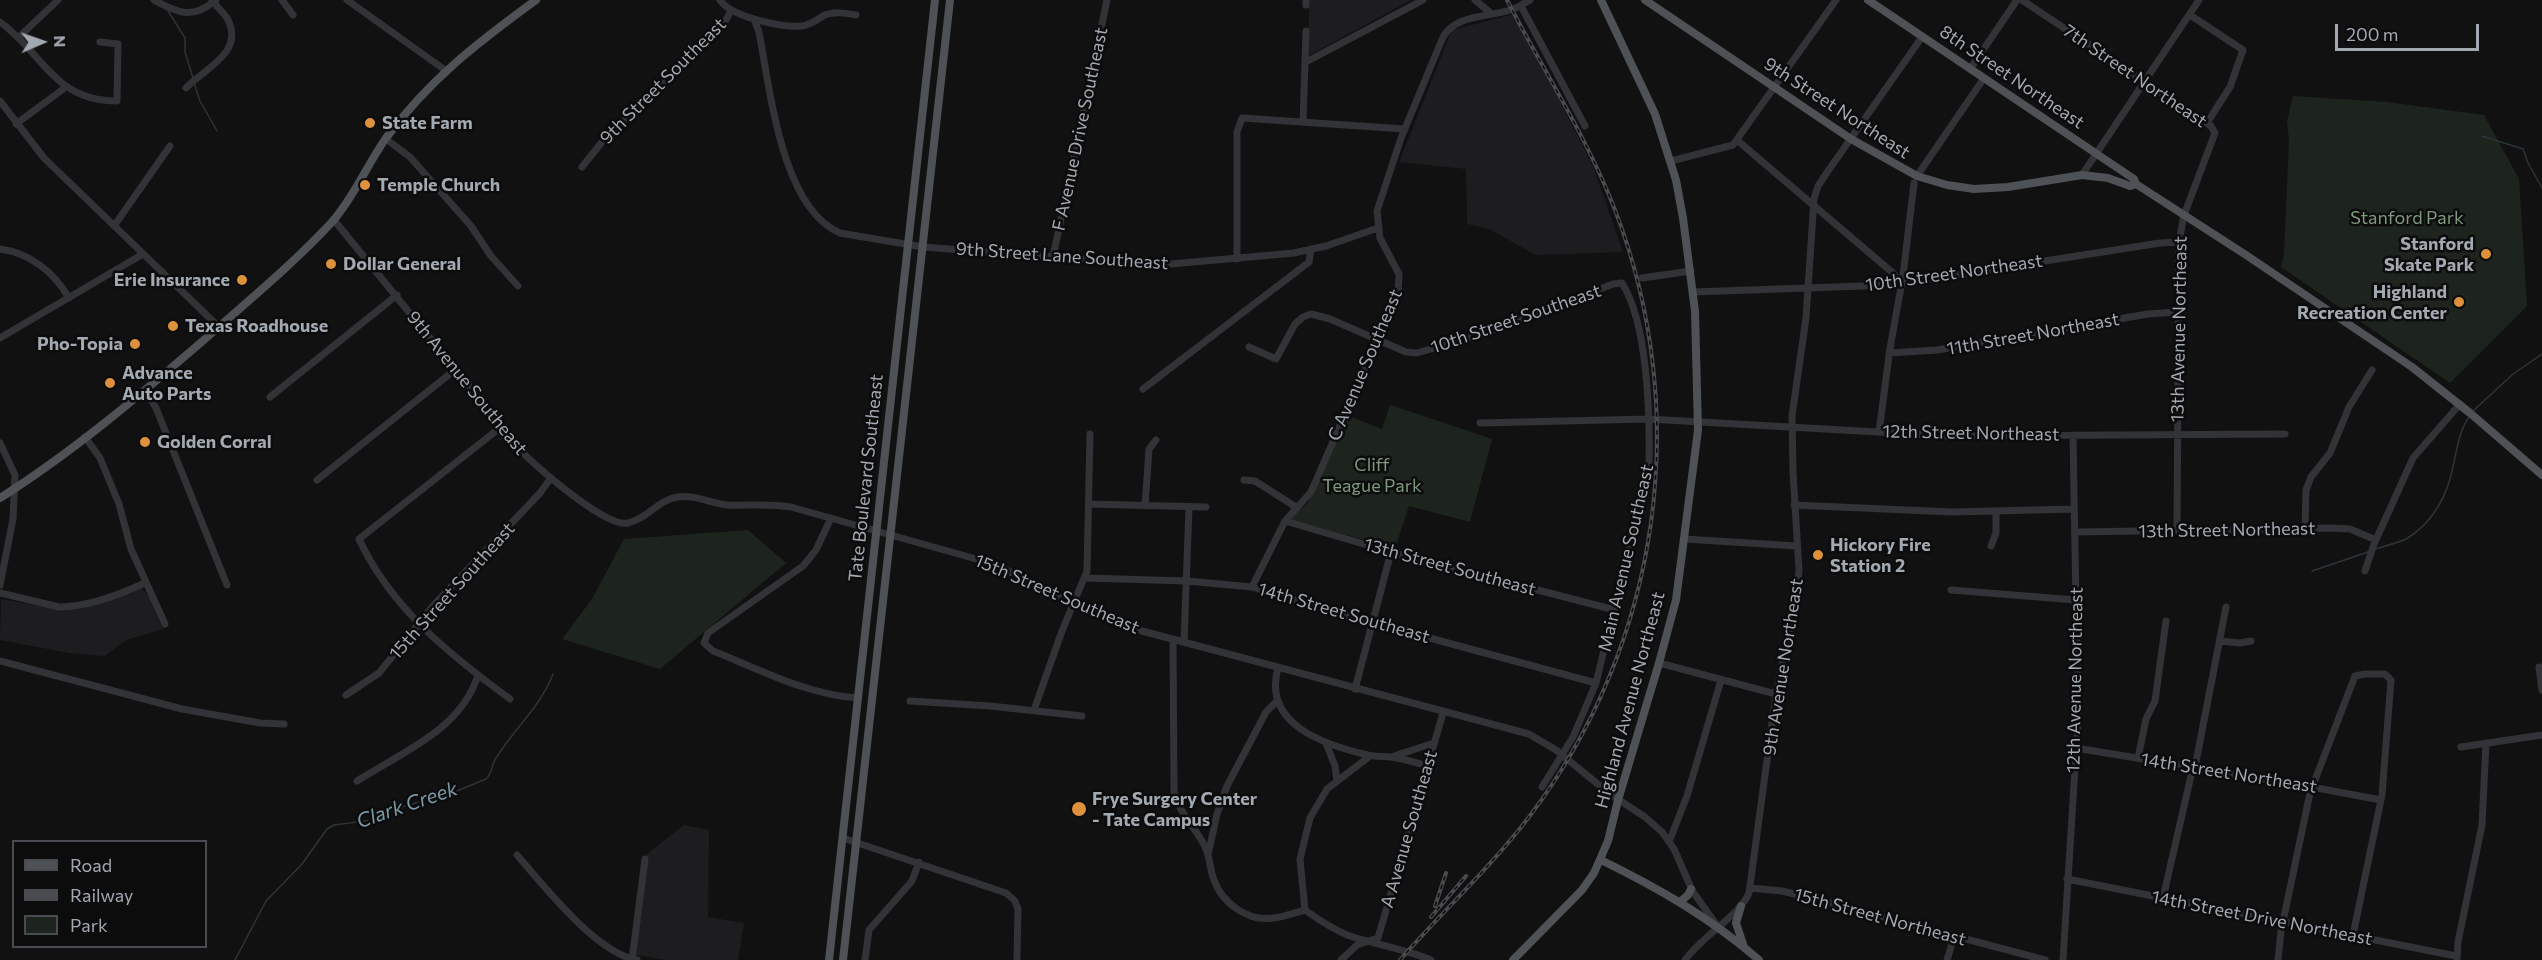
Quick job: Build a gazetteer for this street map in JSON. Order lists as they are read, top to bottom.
{
  "streets": {
    "main road": [
      "8th Street Northeast",
      "9th Street Northeast",
      "Tate Boulevard Southeast",
      "Highland Avenue Northeast"
    ],
    "street": [
      "7th Street Northeast",
      "9th Street Southeast",
      "F Avenue Drive Southeast",
      "9th Street Lane Southeast",
      "10th Street Northeast",
      "10th Street Southeast",
      "13th Avenue Northeast",
      "11th Street Northeast",
      "C Avenue Southeast",
      "9th Avenue Southeast",
      "12th Street Northeast",
      "13th Street Northeast",
      "Main Avenue Southeast",
      "13th Street Southeast",
      "15th Street Southeast",
      "14th Street Southeast",
      "9th Avenue Northeast",
      "12th Avenue Northeast",
      "14th Street Northeast",
      "A Avenue Southeast",
      "15th Street Northeast",
      "14th Street Drive Northeast"
    ]
  },
  "crossings": [
    ["7th Street Northeast", "13th Avenue Northeast"],
    ["8th Street Northeast", "9th Street Northeast"],
    ["8th Street Northeast", "9th Avenue Northeast"],
    ["9th Street Southeast", "9th Street Lane Southeast"],
    ["9th Street Northeast", "9th Avenue Northeast"],
    ["F Avenue Drive Southeast", "9th Street Lane Southeast"],
    ["9th Street Lane Southeast", "C Avenue Southeast"],
    ["9th Street Lane Southeast", "Tate Boulevard Southeast"],
    ["10th Street Northeast", "13th Avenue Northeast"],
    ["10th Street Northeast", "9th Avenue Northeast"],
    ["10th Street Northeast", "Highland Avenue Northeast"],
    ["10th Street Southeast", "C Avenue Southeast"],
    ["10th Street Southeast", "Main Avenue Southeast"],
    ["13th Avenue Northeast", "11th Street Northeast"],
    ["13th Avenue Northeast", "12th Street Northeast"],
    ["13th Avenue Northeast", "13th Street Northeast"],
    ["C Avenue Southeast", "13th Street Southeast"],
    ["C Avenue Southeast", "14th Street Southeast"],
    ["9th Avenue Southeast", "15th Street Southeast"],
    ["12th Street Northeast", "Main Avenue Southeast"],
    ["12th Street Northeast", "9th Avenue Northeast"],
    ["12th Street Northeast", "12th Avenue Northeast"],
    ["12th Street Northeast", "Highland Avenue Northeast"],
    ["Tate Boulevard Southeast", "15th Street Southeast"],
    ["13th Street Northeast", "12th Avenue Northeast"],
    ["Main Avenue Southeast", "13th Street Southeast"],
    ["Main Avenue Southeast", "15th Street Southeast"],
    ["Main Avenue Southeast", "14th Street Southeast"],
    ["15th Street Southeast", "A Avenue Southeast"],
    ["9th Avenue Northeast", "15th Street Northeast"],
    ["12th Avenue Northeast", "14th Street Northeast"],
    ["12th Avenue Northeast", "14th Street Drive Northeast"]
  ],
  "water": ["Clark Creek"],
  "parks": ["Stanford Park", "Cliff Teague Park"],
  "places": [
    "State Farm",
    "Temple Church",
    "Stanford Skate Park",
    "Dollar General",
    "Erie Insurance",
    "Highland Recreation Center",
    "Texas Roadhouse",
    "Pho-Topia",
    "Advance Auto Parts",
    "Golden Corral",
    "Hickory Fire Station 2",
    "Frye Surgery Center - Tate Campus"
  ],
  "legend": ["Road", "Railway", "Park"],
  "scale_bar": "200 m",
  "north": "right"
}
